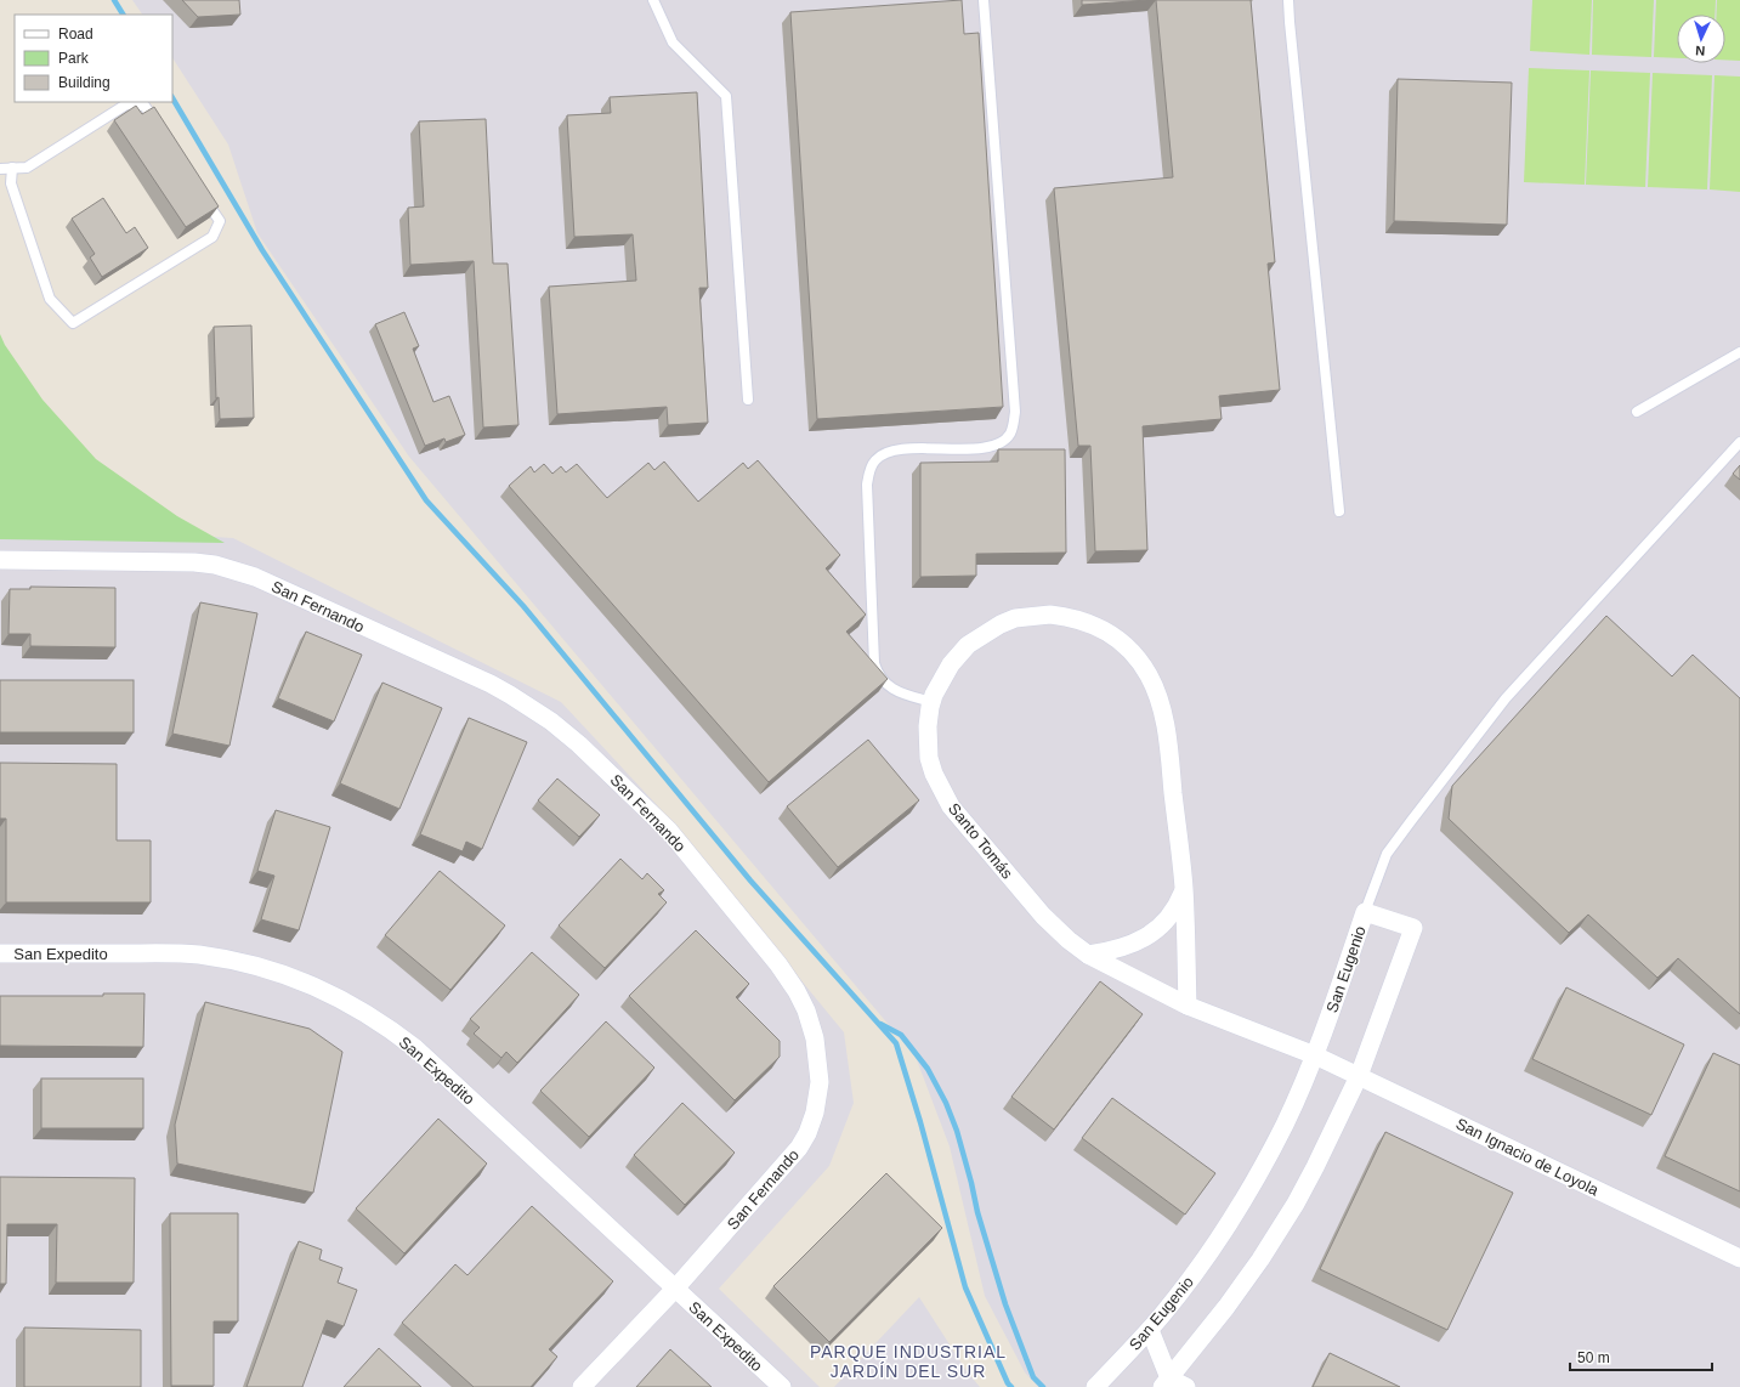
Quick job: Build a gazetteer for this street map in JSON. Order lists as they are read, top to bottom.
{
  "streets": {
    "street": [
      "San Fernando",
      "Santo Tomás",
      "San Expedito",
      "San Eugenio",
      "San Ignacio de Loyola"
    ]
  },
  "crossings": [
    ["San Fernando", "San Expedito"],
    ["Santo Tomás", "San Eugenio"],
    ["Santo Tomás", "San Ignacio de Loyola"],
    ["San Eugenio", "San Ignacio de Loyola"]
  ],
  "districts": ["PARQUE INDUSTRIAL JARDÍN DEL SUR"],
  "legend": ["Road", "Park", "Building"],
  "scale_bar": "50 m",
  "north": "bottom"
}
